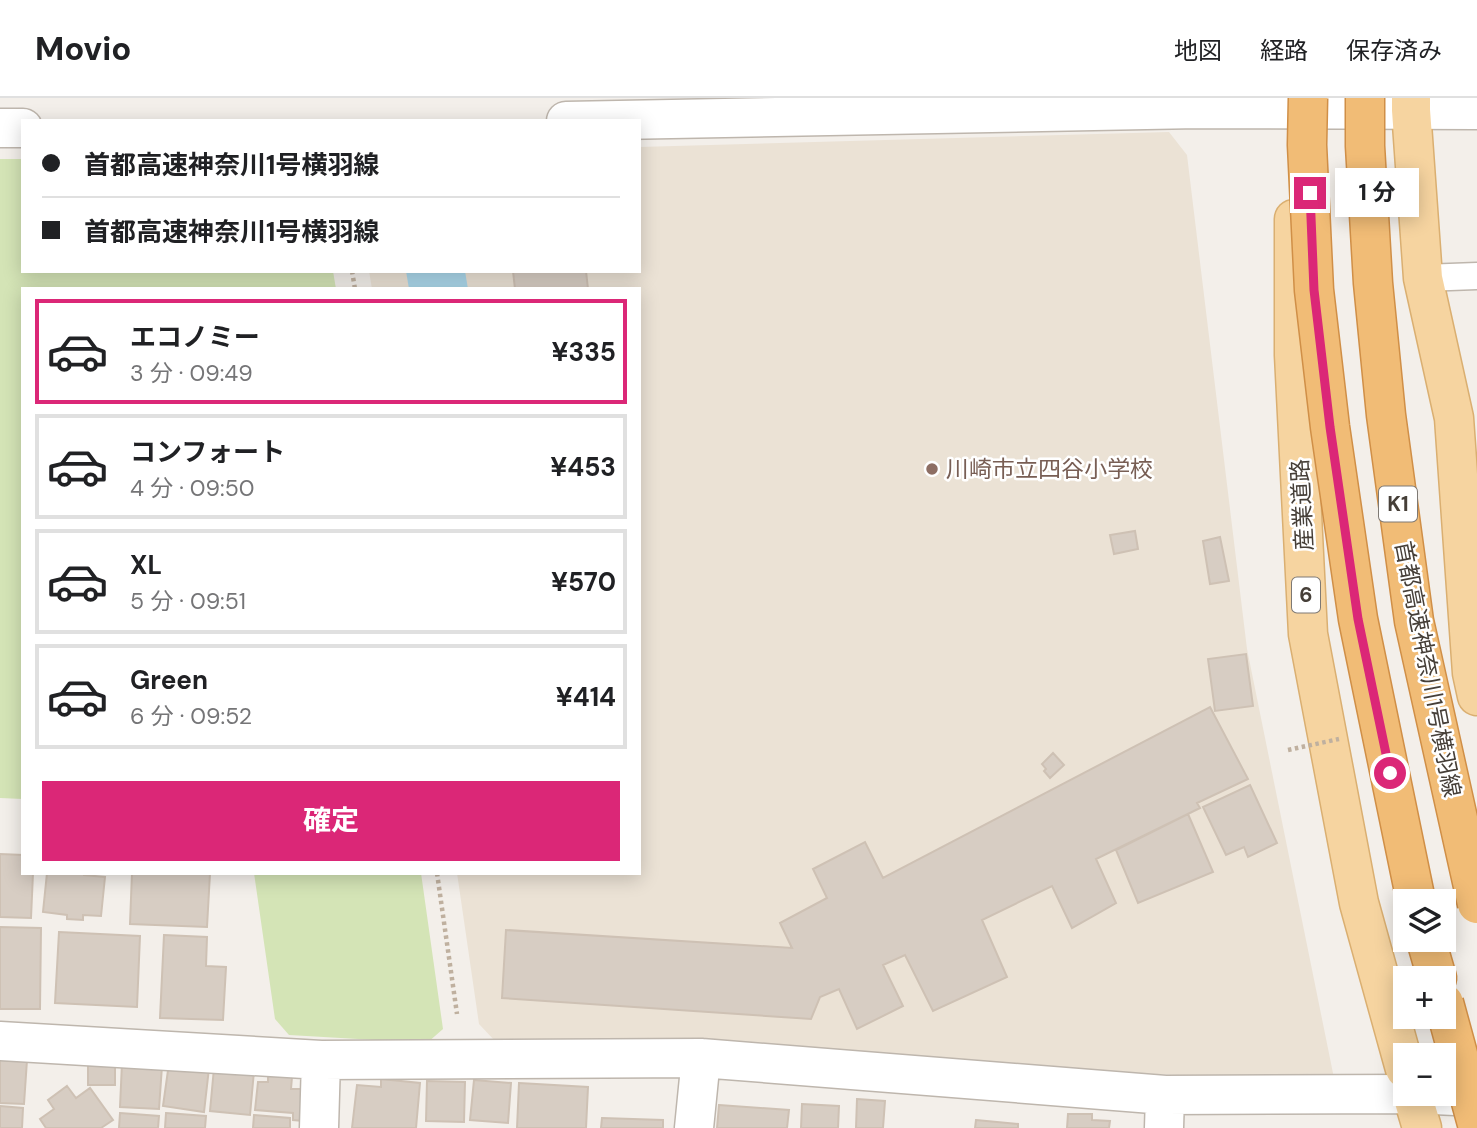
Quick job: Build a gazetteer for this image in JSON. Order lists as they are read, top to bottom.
{
  "streets": {
    "highway": ["K1", "首都高速神奈川1号横羽線"],
    "main road": ["産業道路", "6"]
  },
  "places": ["川崎市立四谷小学校"],
  "page": {
    "header": "Movio",
    "nav": ["地図", "経路", "保存済み"],
    "banner": ["首都高速神奈川1号横羽線", "首都高速神奈川1号横羽線"],
    "bubble": "1 分",
    "list": [
      {
        "name": "エコノミー",
        "note": "3 分 · 09:49",
        "value": "¥335"
      },
      {
        "name": "コンフォート",
        "note": "4 分 · 09:50",
        "value": "¥453"
      },
      {
        "name": "XL",
        "note": "5 分 · 09:51",
        "value": "¥570"
      },
      {
        "name": "Green",
        "note": "6 分 · 09:52",
        "value": "¥414"
      }
    ],
    "buttons": "確定",
    "map_buttons": ["+", "−"]
  }
}
